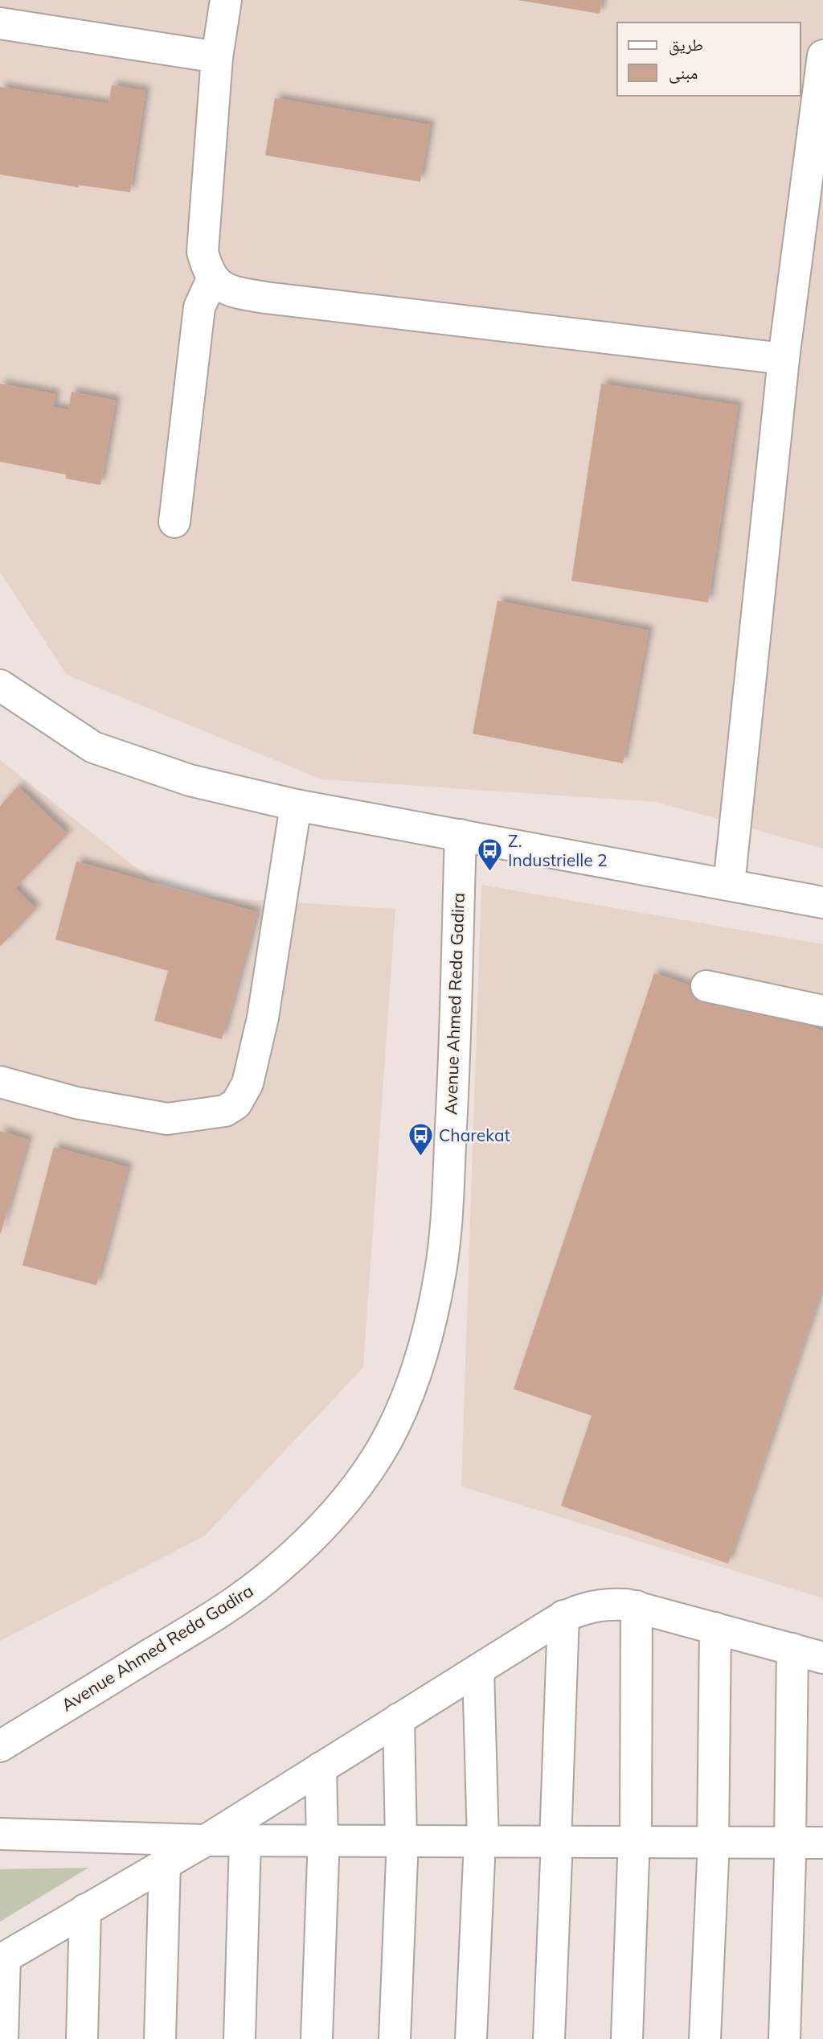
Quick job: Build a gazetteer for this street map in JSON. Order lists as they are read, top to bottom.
{
  "streets": {
    "main road": ["Avenue Ahmed Reda Gadira"]
  },
  "places": {
    "bus stop": ["Z. Industrielle 2", "Charekat"]
  },
  "legend": ["طريق", "مبنى"]
}
